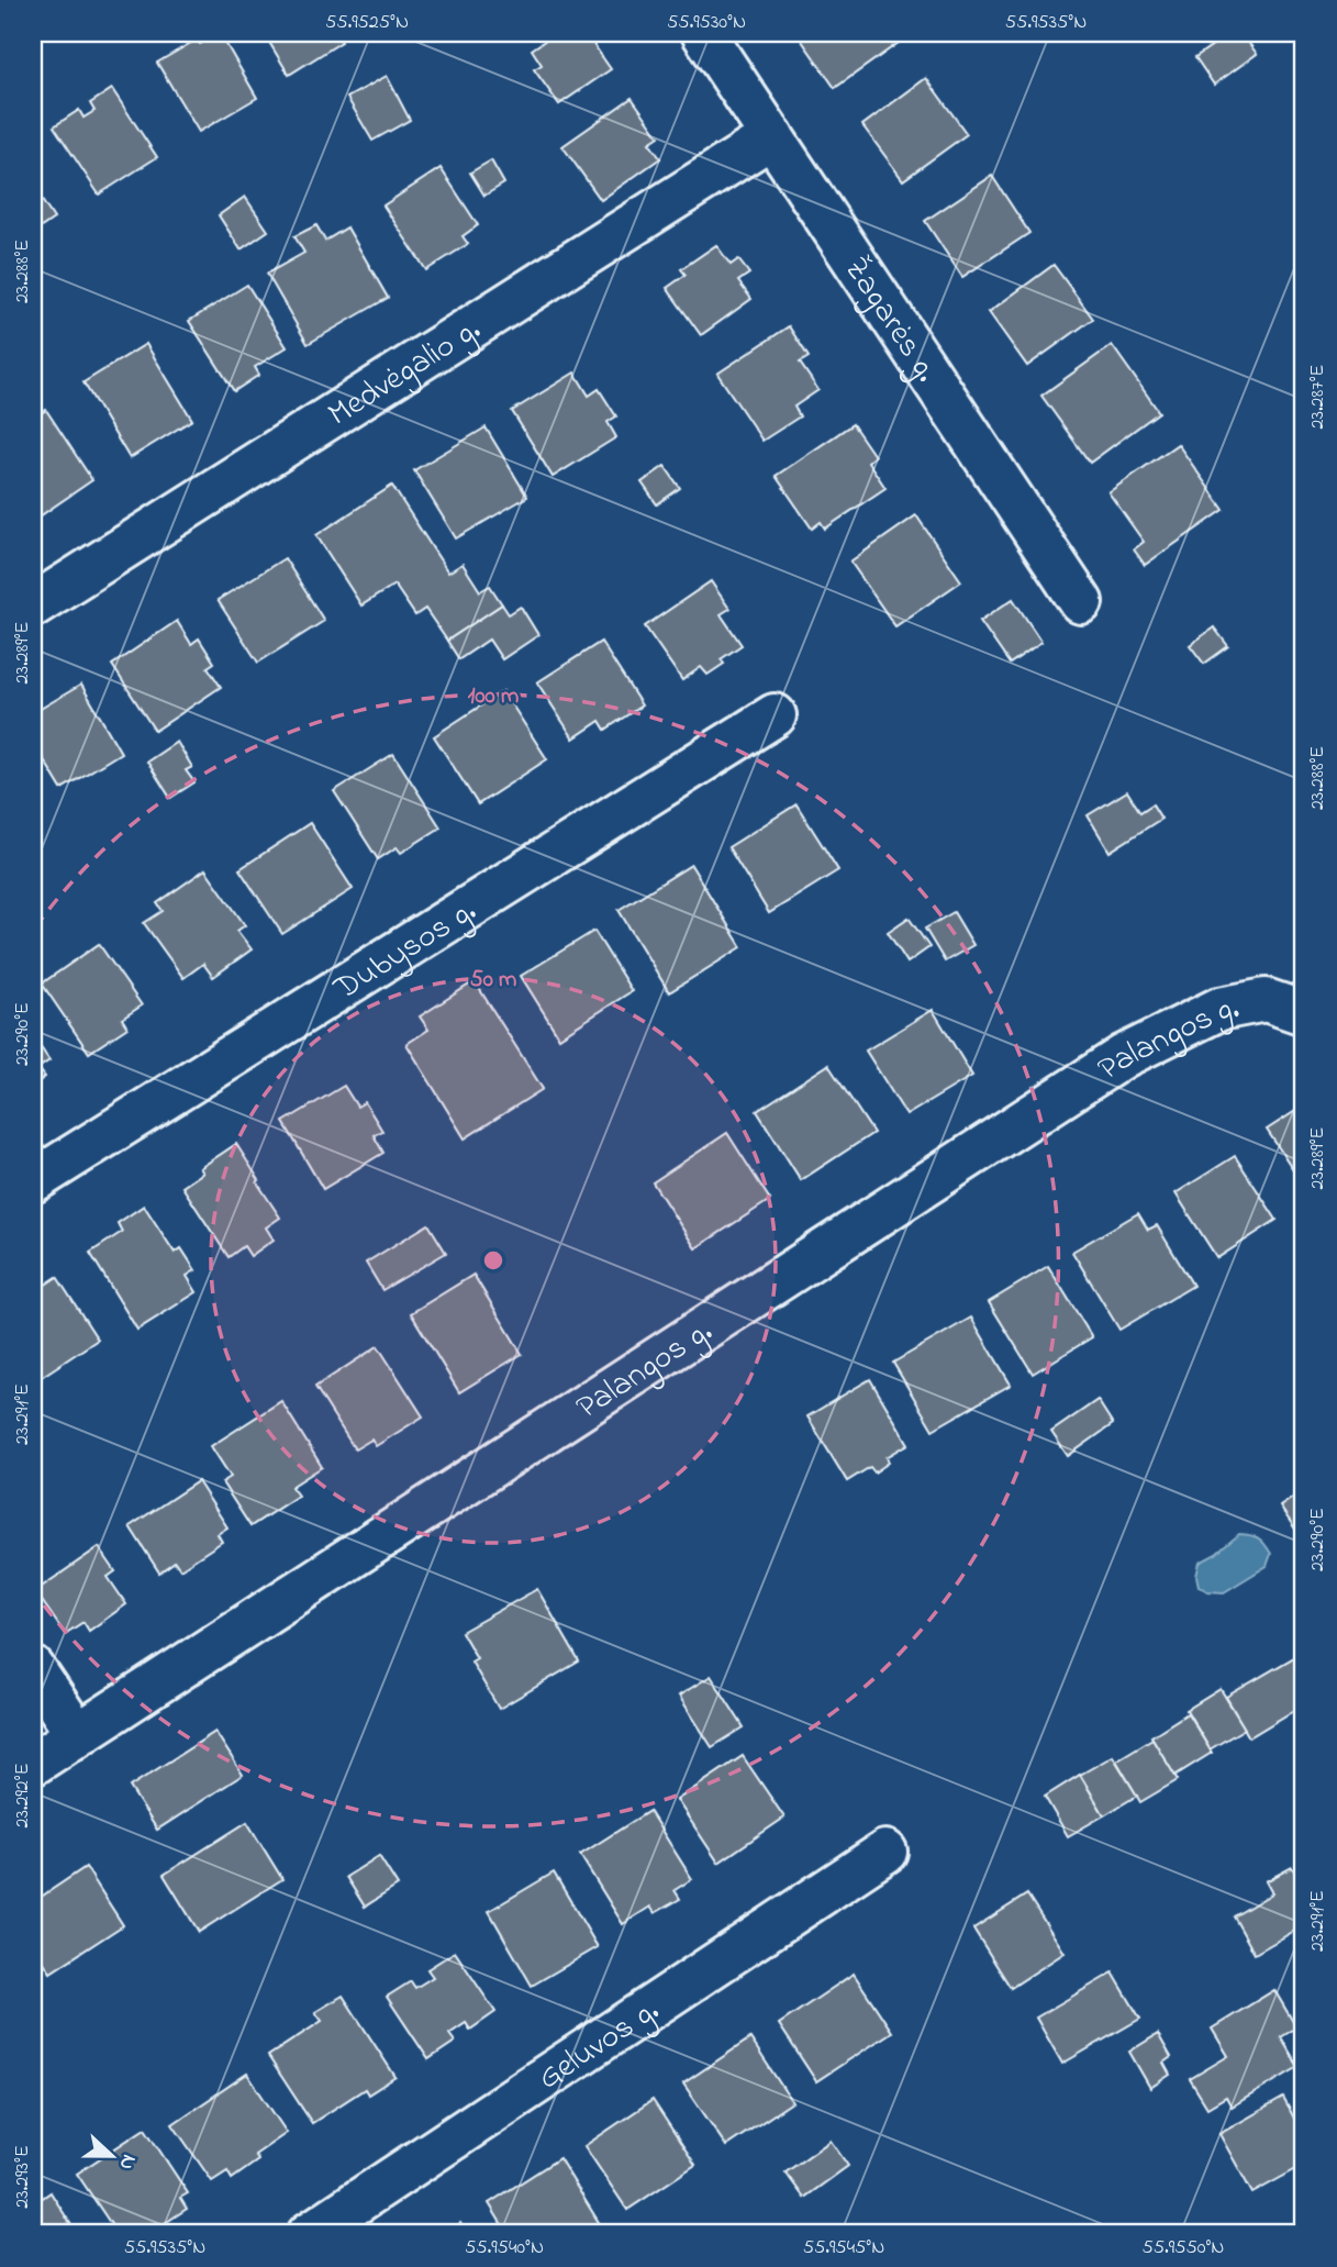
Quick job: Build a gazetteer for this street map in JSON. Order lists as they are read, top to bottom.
{
  "streets": {
    "street": [
      "Žagarės g.",
      "Medvėgalio g.",
      "Dubysos g.",
      "Palangos g.",
      "Geluvos g."
    ]
  },
  "crossings": [
    ["Žagarės g.", "Medvėgalio g."]
  ],
  "north": "right",
  "coordinates": [
    "55.9525°N",
    "55.9530°N",
    "55.9535°N",
    "23.288°E",
    "23.287°E",
    "23.289°E",
    "23.290°E",
    "23.291°E",
    "23.292°E",
    "23.293°E",
    "55.9540°N",
    "55.9545°N",
    "55.9550°N"
  ],
  "rings": ["100 m", "50 m"]
}
